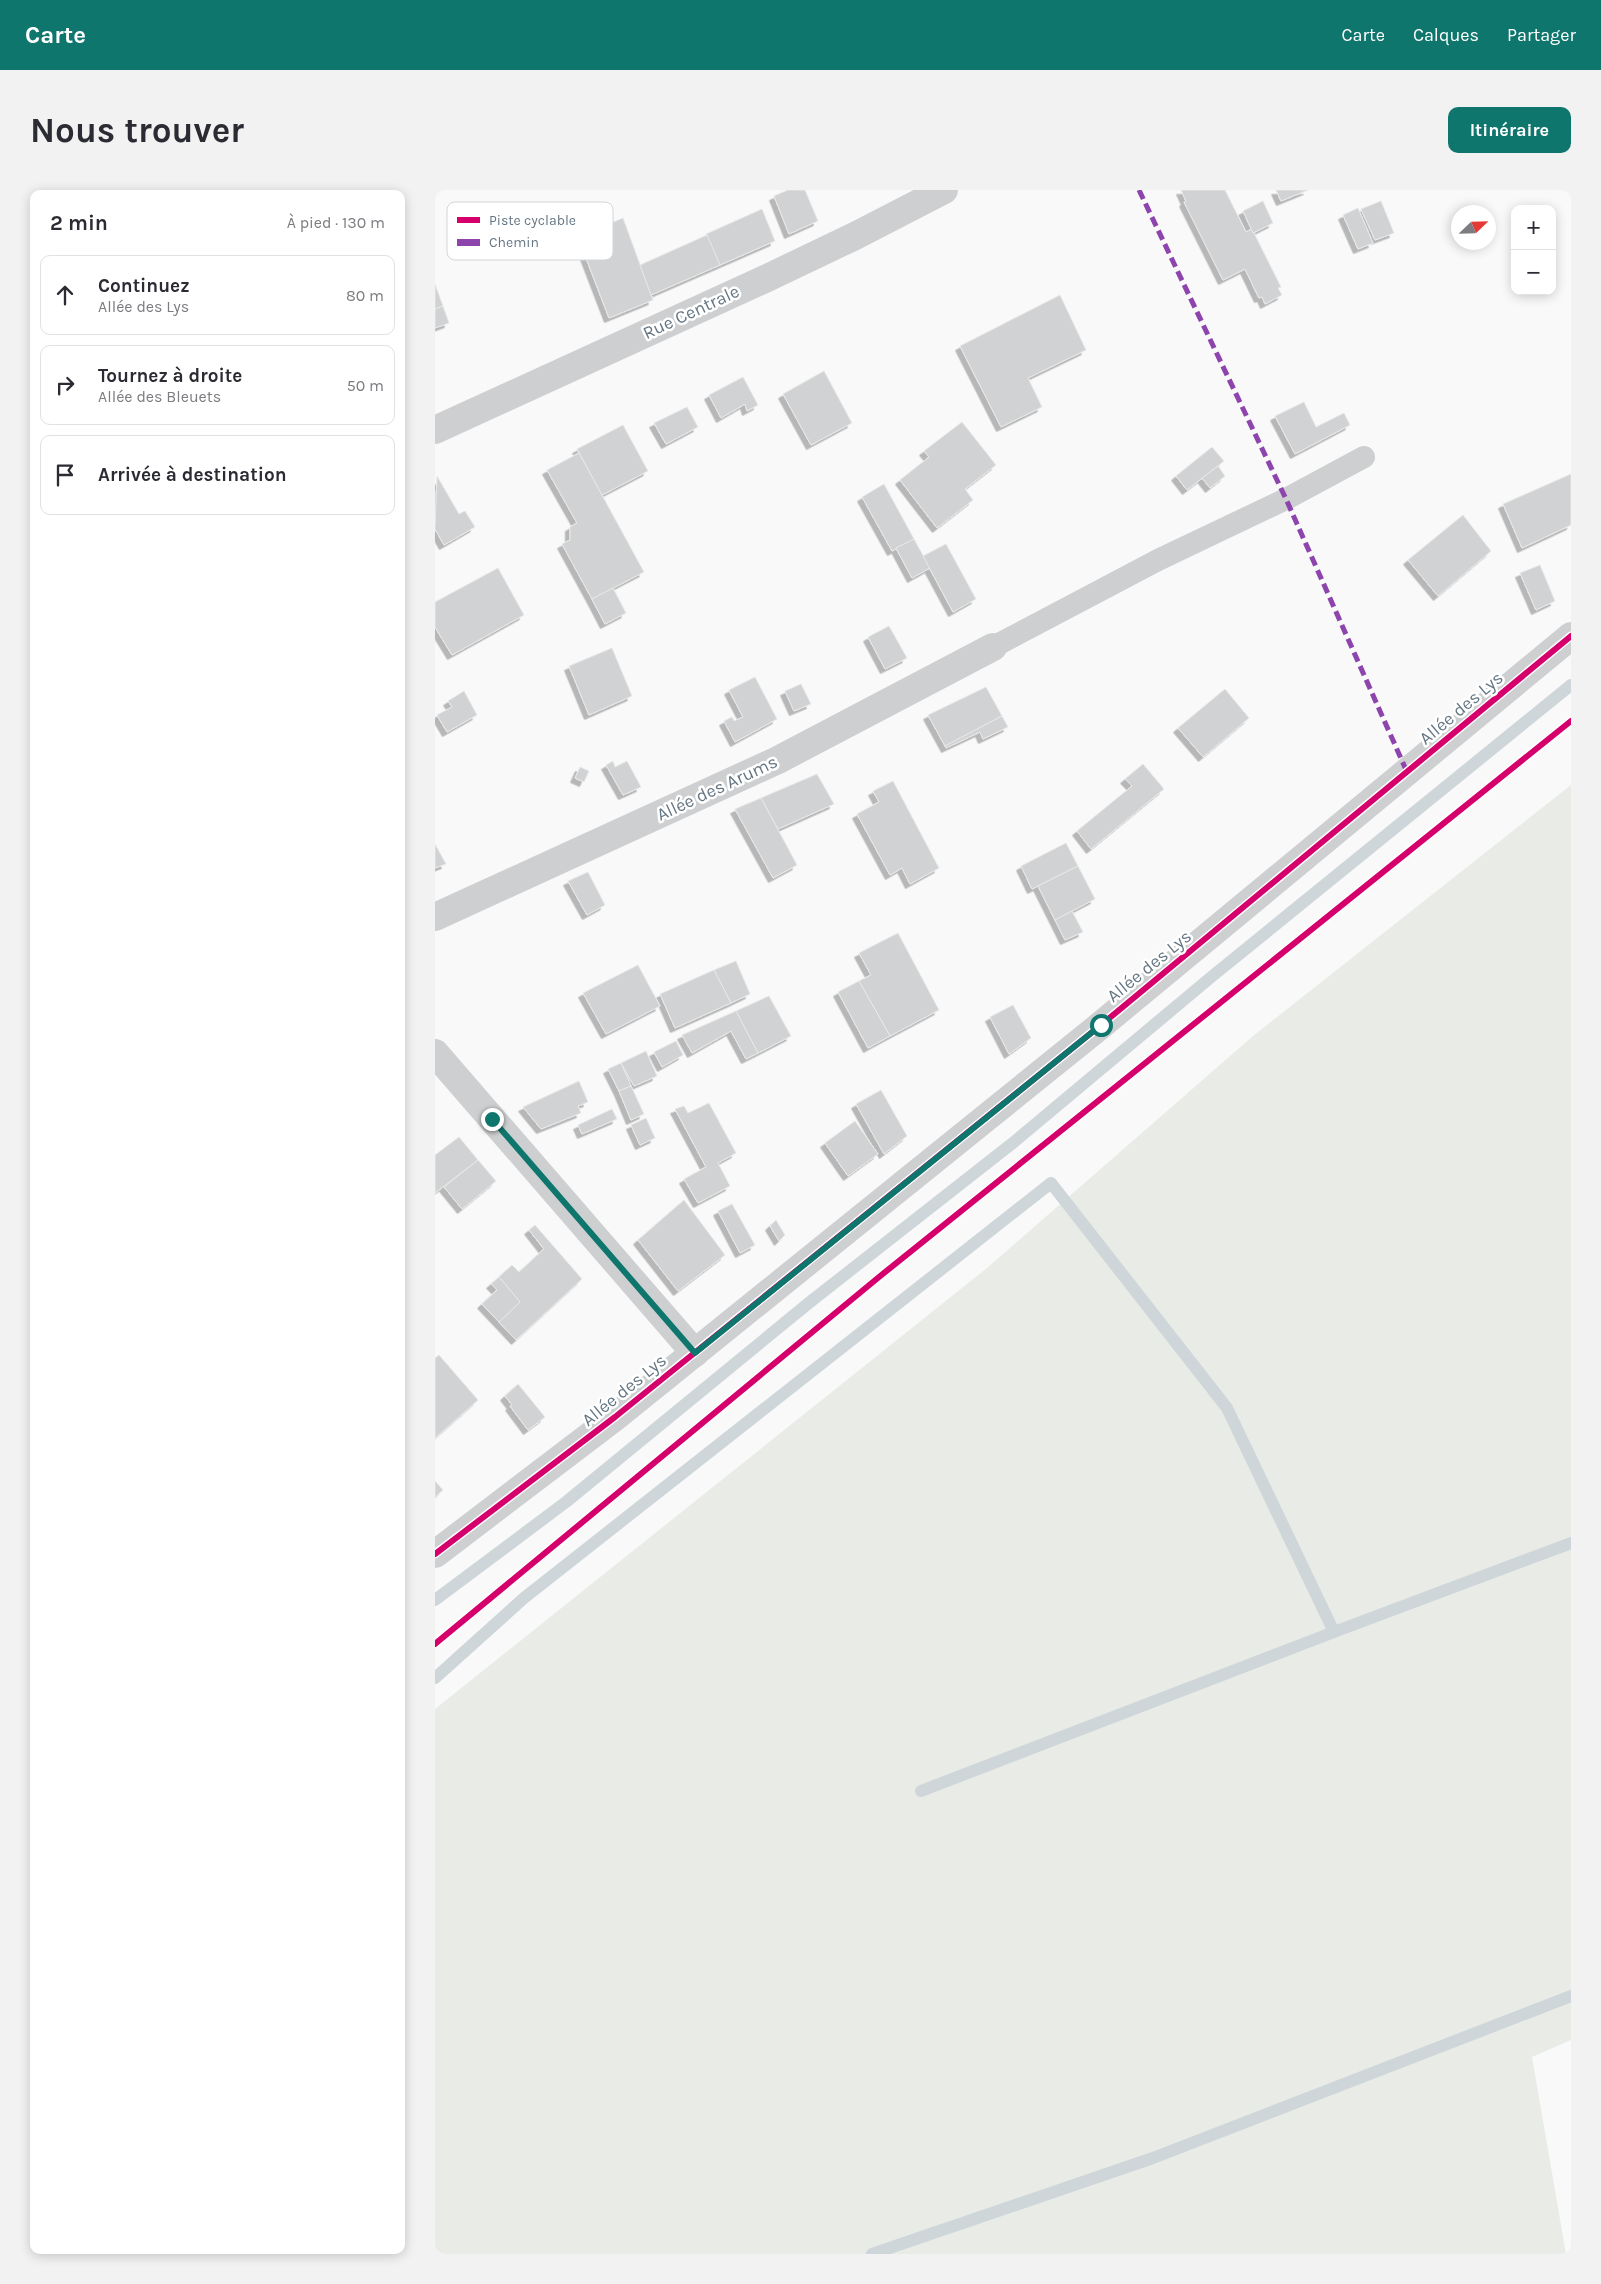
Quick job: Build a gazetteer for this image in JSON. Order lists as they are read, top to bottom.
{
  "streets": {
    "street": ["Rue Centrale", "Allée des Lys", "Allée des Arums"]
  },
  "legend": ["Piste cyclable", "Chemin"],
  "north": "top right",
  "page": {
    "header": "Carte",
    "nav": ["Carte", "Calques", "Partager"],
    "buttons": "Itinéraire",
    "title": "Nous trouver",
    "heading": ["2 min", "À pied · 130 m"],
    "map_buttons": ["+", "−"],
    "list": [
      ["Continuez", "Allée des Lys", "80 m"],
      ["Tournez à droite", "Allée des Bleuets", "50 m"],
      "Arrivée à destination"
    ]
  }
}
